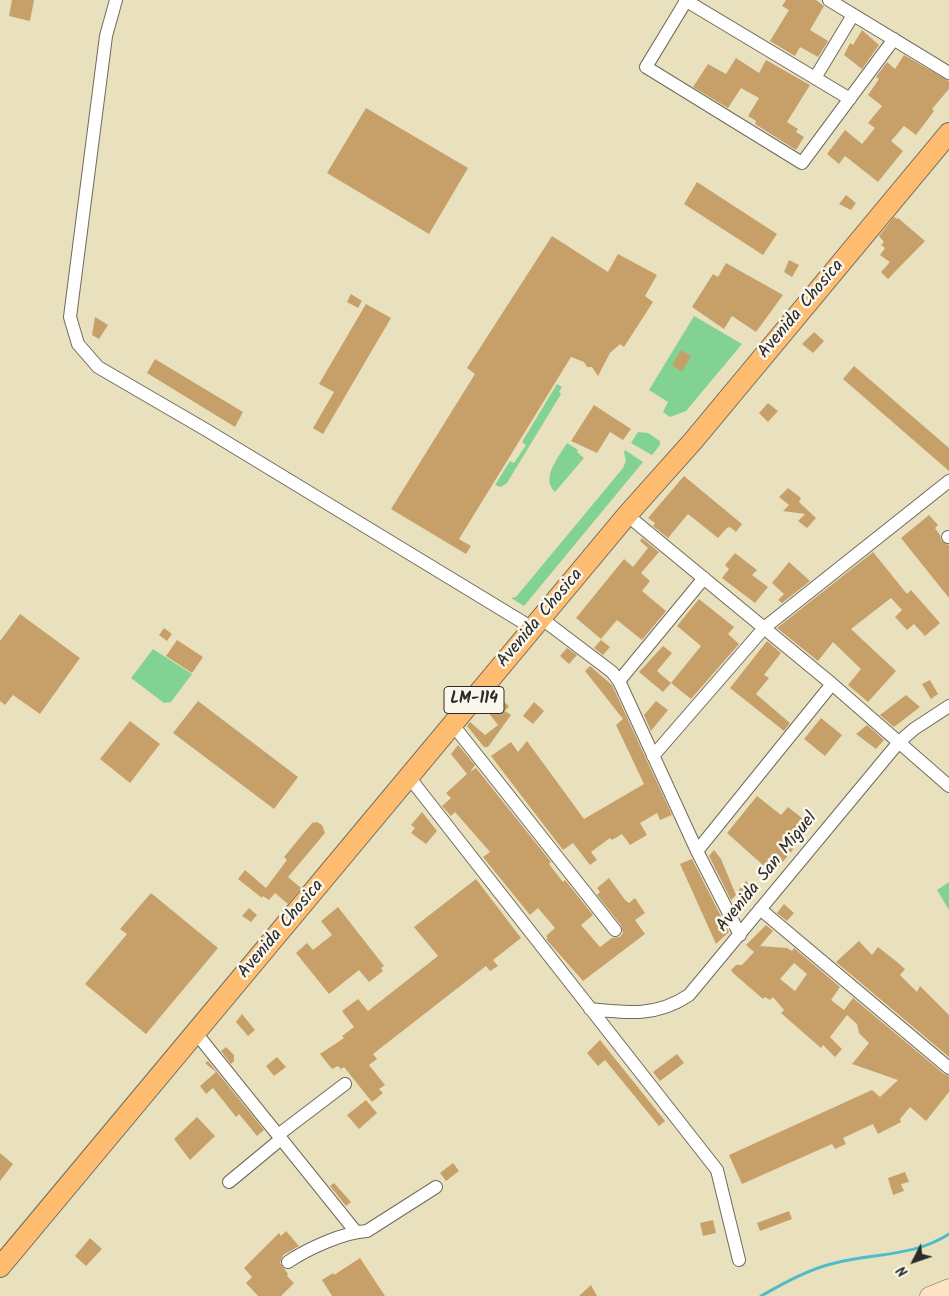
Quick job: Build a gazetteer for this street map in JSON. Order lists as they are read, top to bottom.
{
  "streets": {
    "main road": ["Avenida Chosica", "LM-114"],
    "street": ["Avenida San Miguel"]
  },
  "north": "bottom left"
}
